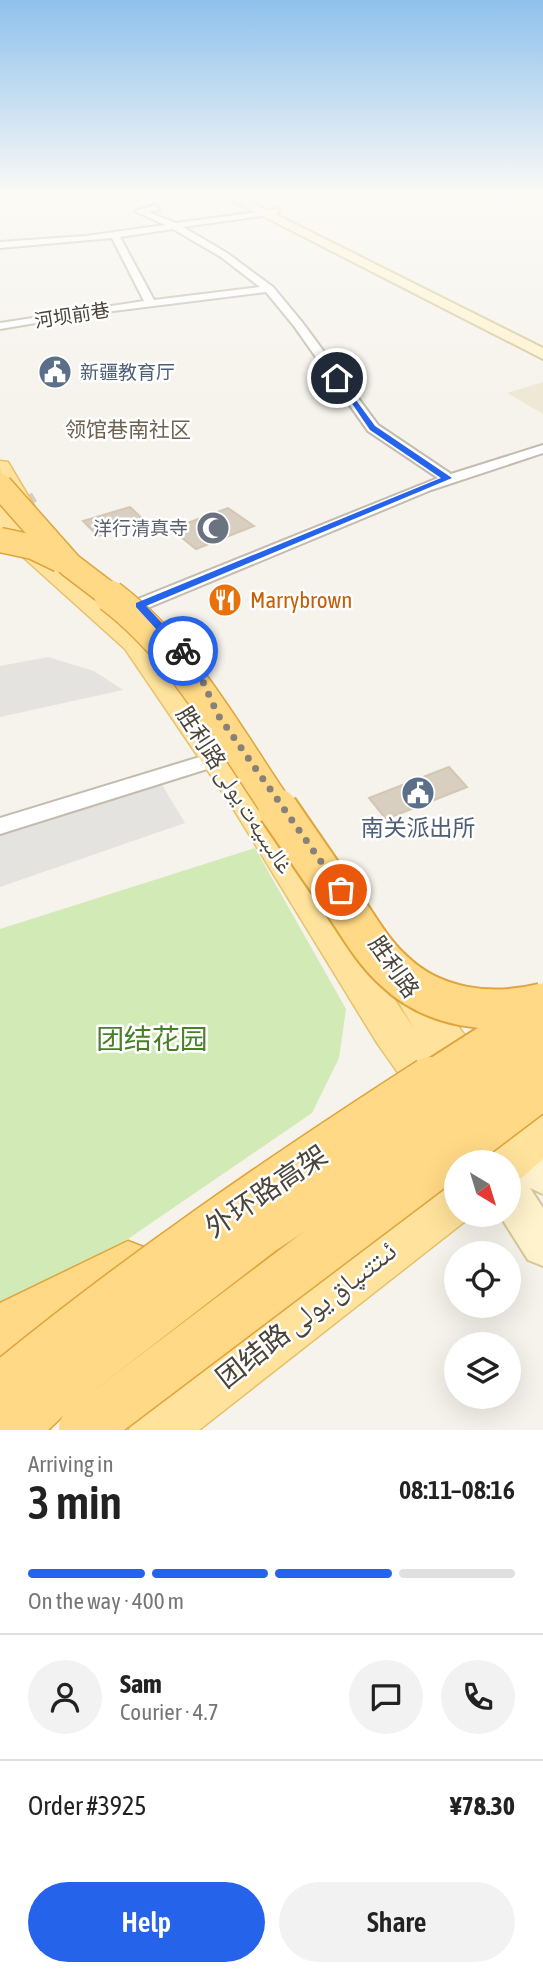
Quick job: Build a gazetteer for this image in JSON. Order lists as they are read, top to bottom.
{
  "streets": {
    "highway": ["外环路高架"],
    "main road": ["胜利路 غالىبىيەت يولى", "胜利路", "团结路 ئىتتىپاق يولى"],
    "street": ["河坝前巷"]
  },
  "crossings": [
    ["胜利路 غالىبىيەت يولى", "胜利路"]
  ],
  "districts": ["领馆巷南社区"],
  "parks": ["团结花园"],
  "places": {
    "public building": ["新疆教育厅", "南关派出所"],
    "mosque": ["洋行清真寺"],
    "restaurant": ["Marrybrown"]
  },
  "north": "bottom right",
  "page": {
    "heading": ["3 min", "Arriving in", "08:11–08:16"],
    "panel": [
      "Sam",
      "Courier · 4.7",
      "Order #3925",
      "¥78.30"
    ],
    "bar": "On the way · 400 m",
    "buttons": ["Help", "Share"]
  }
}
